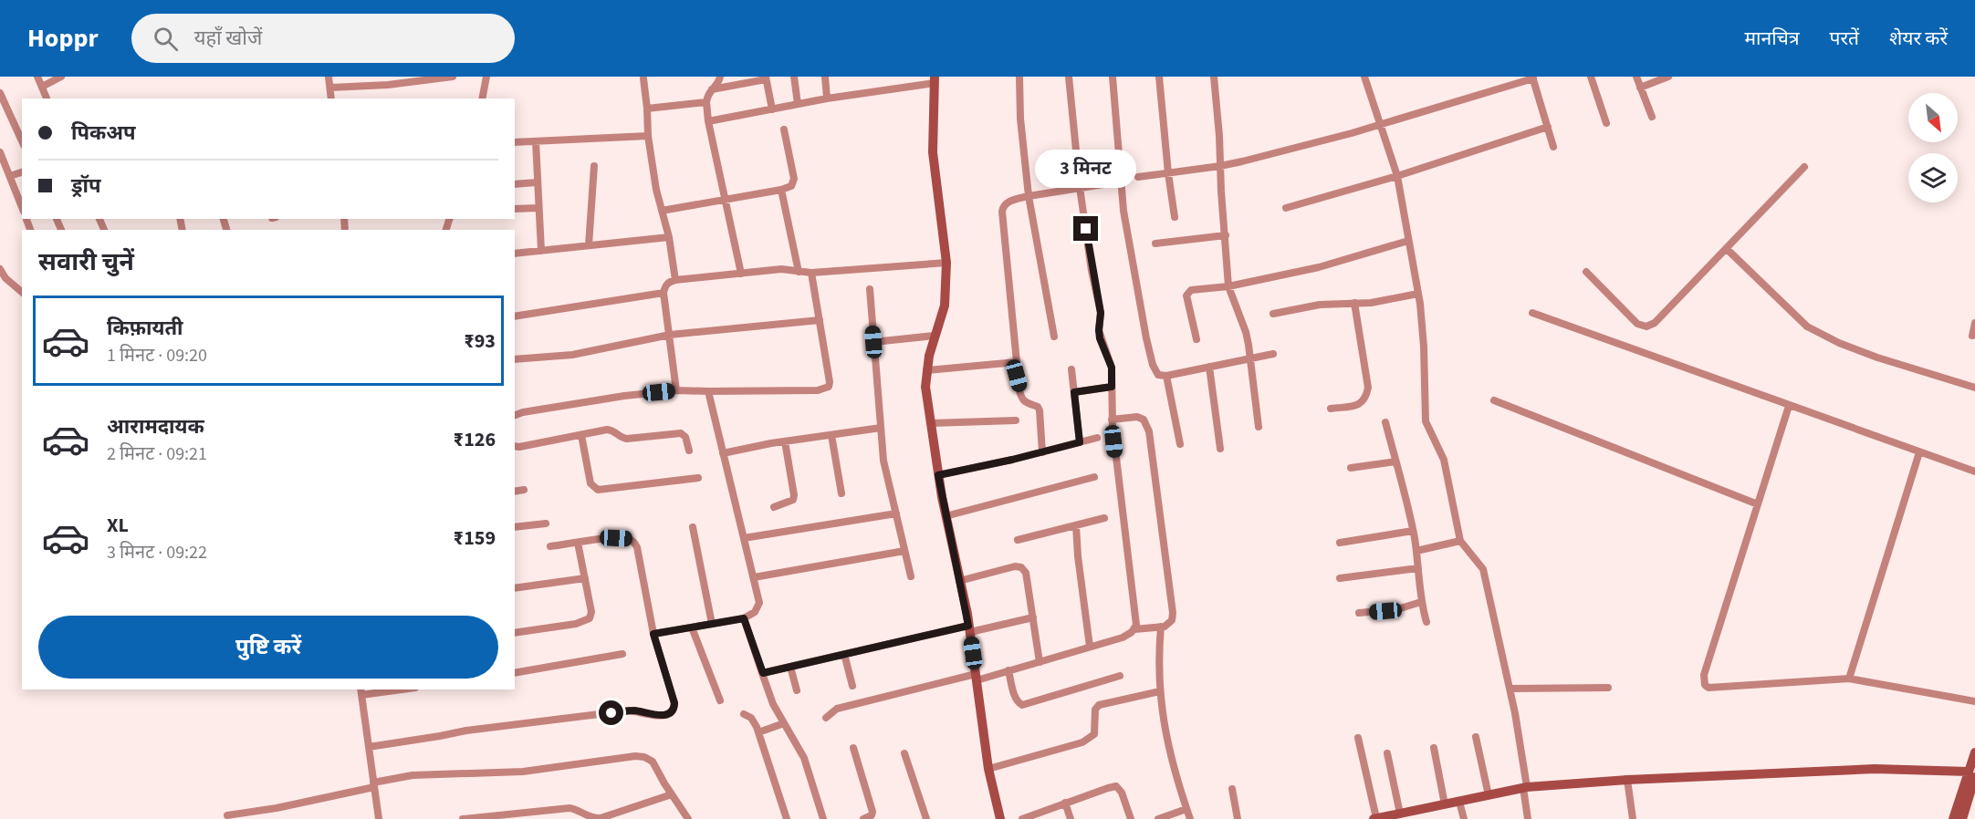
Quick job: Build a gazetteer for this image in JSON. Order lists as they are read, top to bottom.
{
  "north": "bottom right",
  "page": {
    "header": "Hoppr",
    "search": "यहाँ खोजें",
    "nav": ["मानचित्र", "परतें", "शेयर करें"],
    "banner": ["पिकअप", "ड्रॉप"],
    "bubble": "3 मिनट",
    "heading": "सवारी चुनें",
    "list": [
      {
        "name": "किफ़ायती",
        "note": "1 मिनट · 09:20",
        "value": "₹93"
      },
      {
        "name": "आरामदायक",
        "note": "2 मिनट · 09:21",
        "value": "₹126"
      },
      {
        "name": "XL",
        "note": "3 मिनट · 09:22",
        "value": "₹159"
      }
    ],
    "buttons": "पुष्टि करें"
  }
}
